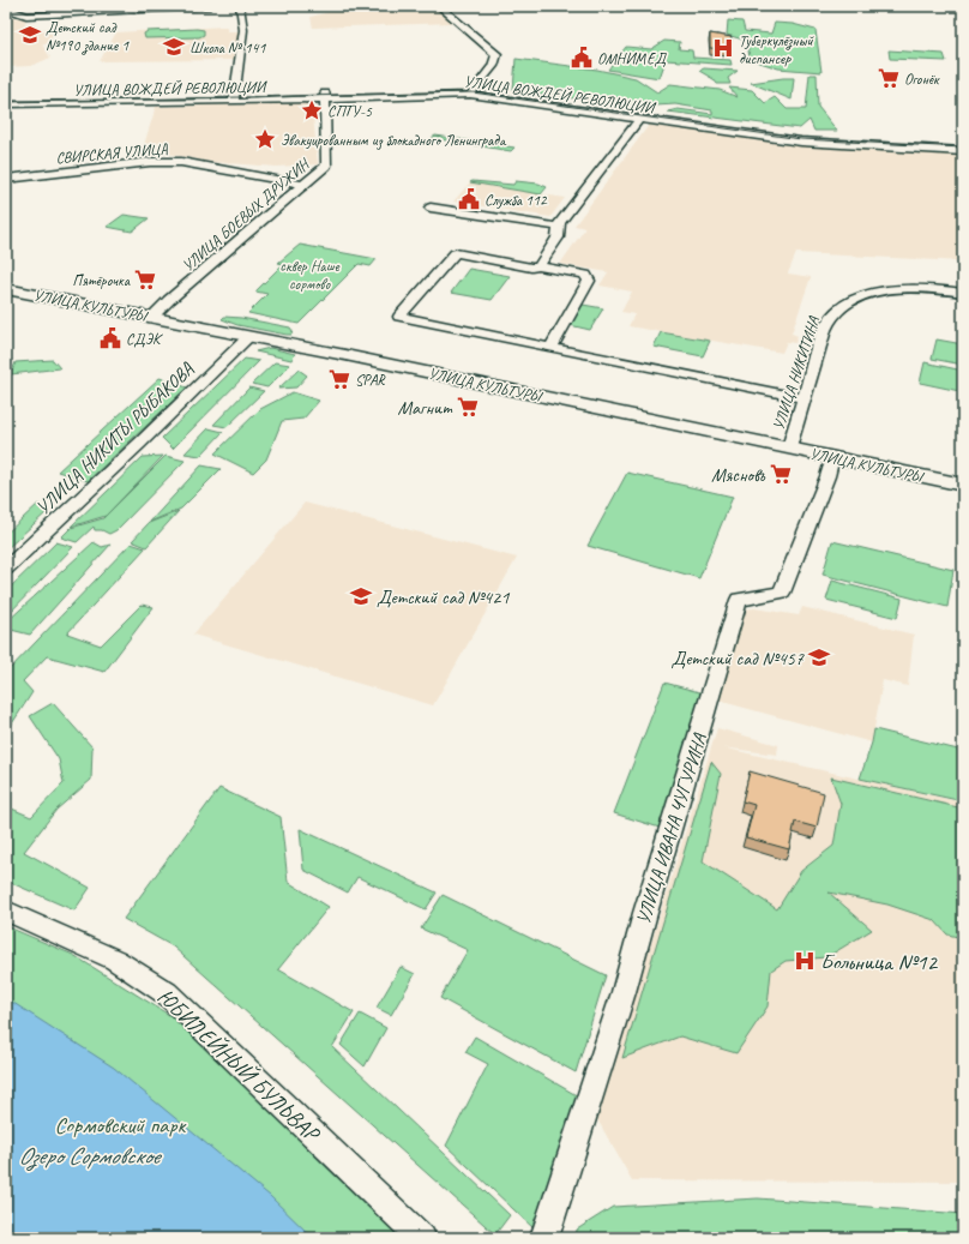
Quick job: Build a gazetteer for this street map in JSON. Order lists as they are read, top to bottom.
{
  "streets": {
    "main road": ["УЛИЦА КУЛЬТУРЫ"],
    "street": [
      "УЛИЦА ВОЖДЕЙ РЕВОЛЮЦИИ",
      "СВИРСКАЯ УЛИЦА",
      "УЛИЦА БОЕВЫХ ДРУЖИН",
      "УЛИЦА НИКИТИНА",
      "УЛИЦА НИКИТЫ РЫБАКОВА",
      "УЛИЦА ИВАНА ЧУГУРИНА",
      "ЮБИЛЕЙНЫЙ БУЛЬВАР"
    ]
  },
  "crossings": [
    ["УЛИЦА ВОЖДЕЙ РЕВОЛЮЦИИ", "УЛИЦА БОЕВЫХ ДРУЖИН"],
    ["СВИРСКАЯ УЛИЦА", "УЛИЦА БОЕВЫХ ДРУЖИН"],
    ["УЛИЦА БОЕВЫХ ДРУЖИН", "УЛИЦА КУЛЬТУРЫ"],
    ["УЛИЦА КУЛЬТУРЫ", "УЛИЦА НИКИТИНА"],
    ["УЛИЦА КУЛЬТУРЫ", "УЛИЦА НИКИТЫ РЫБАКОВА"],
    ["УЛИЦА КУЛЬТУРЫ", "УЛИЦА ИВАНА ЧУГУРИНА"]
  ],
  "water": ["Озеро Сормовское"],
  "parks": ["сквер Наше сормово", "Сормовский парк"],
  "places": {
    "school or university": [
      "Детский сад №190 здание 1",
      "Школа № 141",
      "Детский сад №421",
      "Детский сад №457"
    ],
    "hospital": ["Туберкулёзный диспансер", "Больница №12"],
    "public building": ["ОМНИМЕД", "Служба 112", "СДЭК"],
    "supermarket": [
      "Огонёк",
      "Пятёрочка",
      "SPAR",
      "Магнит",
      "Мясновъ"
    ],
    "place": ["СПТУ-5", "Эвакуированным из блокадного Ленинграда"]
  }
}
